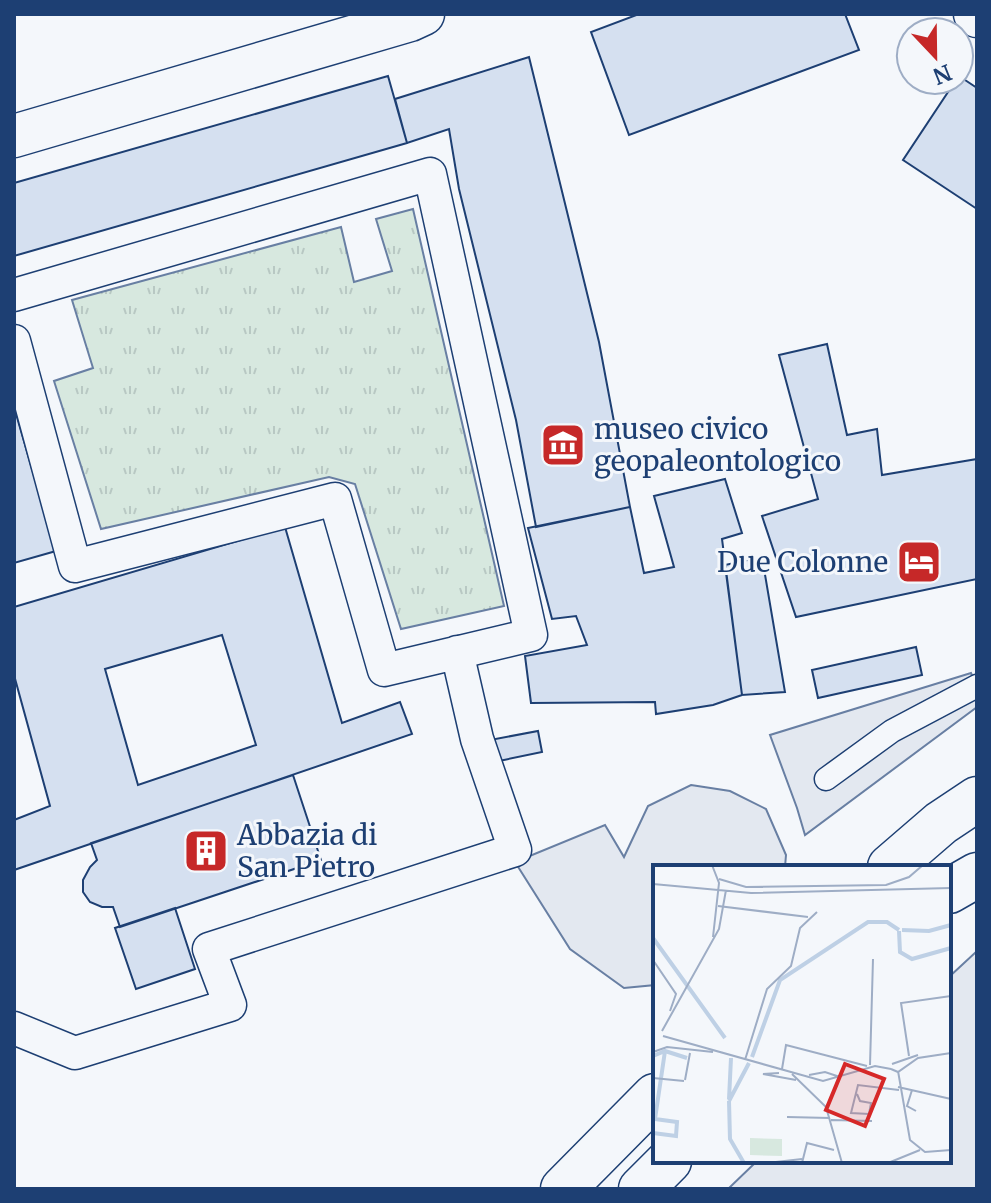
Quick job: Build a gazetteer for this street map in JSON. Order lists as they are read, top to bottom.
{
  "places": {
    "museum": ["museo civico geopaleontologico"],
    "hotel": ["Due Colonne"],
    "building": ["Abbazia di San Pietro"]
  },
  "north": "bottom"
}
